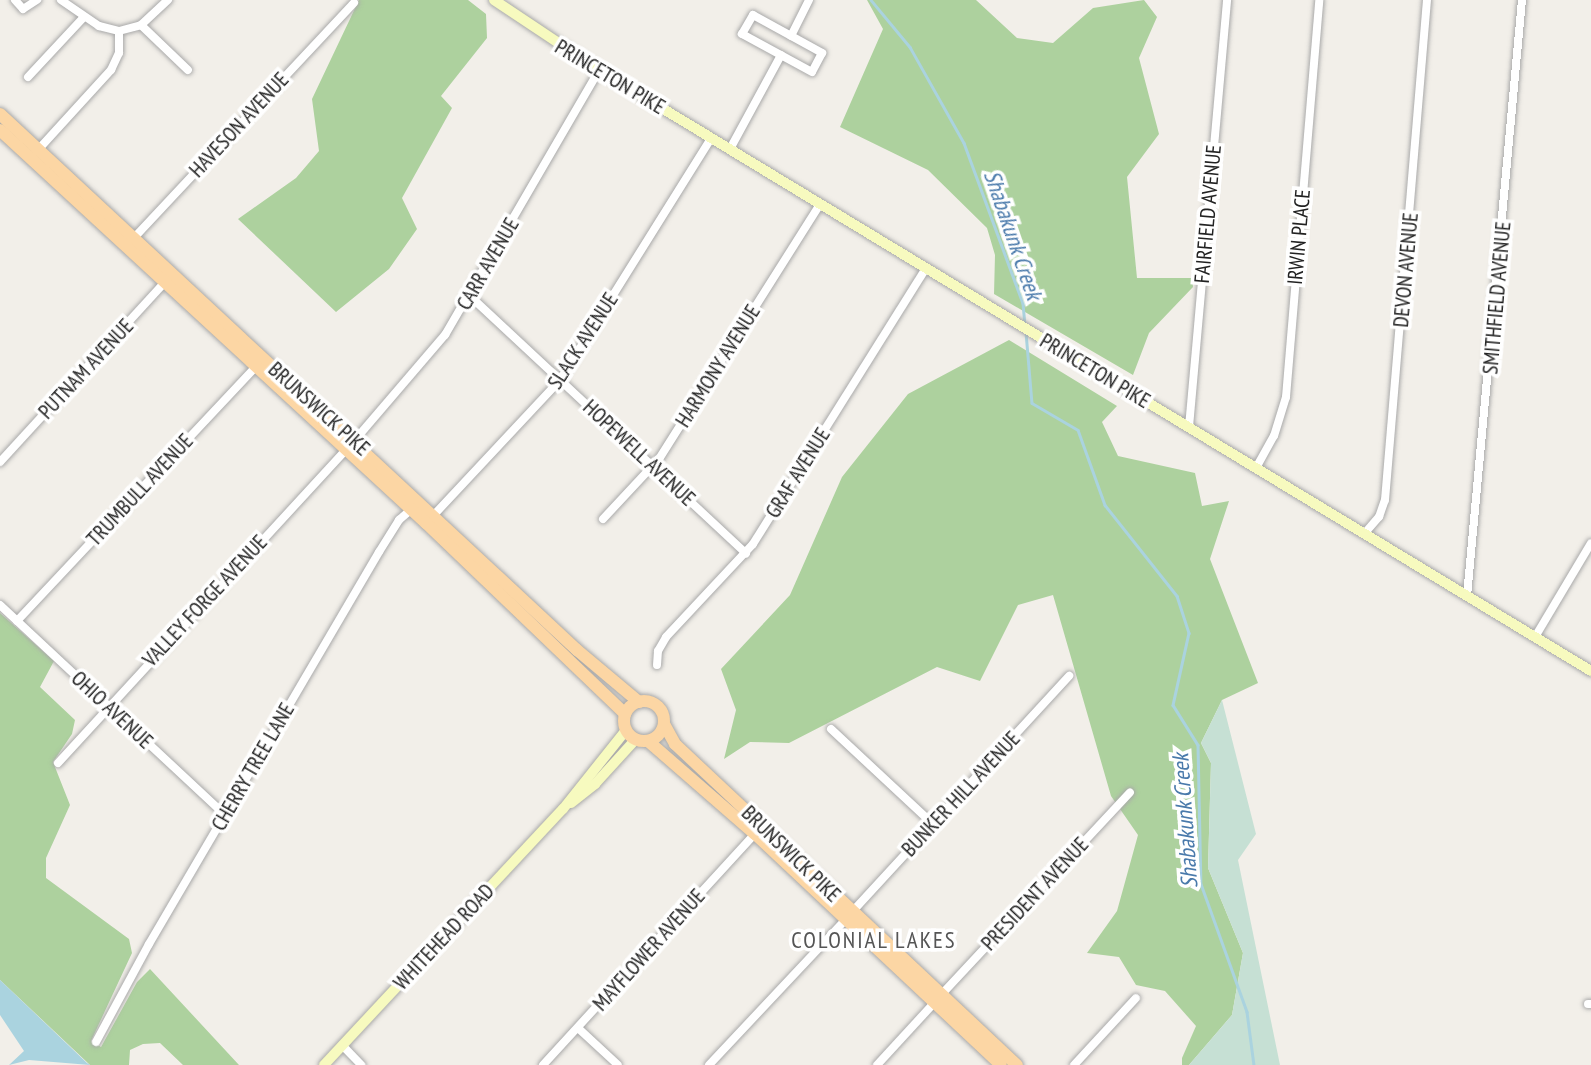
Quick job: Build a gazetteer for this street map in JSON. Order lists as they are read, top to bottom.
{
  "streets": {
    "main road": ["PRINCETON PIKE", "BRUNSWICK PIKE", "WHITEHEAD ROAD"],
    "street": [
      "HAVESON AVENUE",
      "FAIRFIELD AVENUE",
      "IRWIN PLACE",
      "CARR AVENUE",
      "DEVON AVENUE",
      "SMITHFIELD AVENUE",
      "SLACK AVENUE",
      "HARMONY AVENUE",
      "PUTNAM AVENUE",
      "HOPEWELL AVENUE",
      "GRAF AVENUE",
      "TRUMBULL AVENUE",
      "VALLEY FORGE AVENUE",
      "OHIO AVENUE",
      "CHERRY TREE LANE",
      "BUNKER HILL AVENUE",
      "PRESIDENT AVENUE",
      "MAYFLOWER AVENUE"
    ]
  },
  "crossings": [
    ["PRINCETON PIKE", "FAIRFIELD AVENUE"],
    ["PRINCETON PIKE", "IRWIN PLACE"],
    ["PRINCETON PIKE", "CARR AVENUE"],
    ["PRINCETON PIKE", "DEVON AVENUE"],
    ["PRINCETON PIKE", "SMITHFIELD AVENUE"],
    ["PRINCETON PIKE", "SLACK AVENUE"],
    ["PRINCETON PIKE", "HARMONY AVENUE"],
    ["PRINCETON PIKE", "GRAF AVENUE"],
    ["HAVESON AVENUE", "BRUNSWICK PIKE"],
    ["CARR AVENUE", "BRUNSWICK PIKE"],
    ["CARR AVENUE", "HOPEWELL AVENUE"],
    ["CARR AVENUE", "VALLEY FORGE AVENUE"],
    ["SLACK AVENUE", "BRUNSWICK PIKE"],
    ["SLACK AVENUE", "HOPEWELL AVENUE"],
    ["HARMONY AVENUE", "HOPEWELL AVENUE"],
    ["PUTNAM AVENUE", "BRUNSWICK PIKE"],
    ["BRUNSWICK PIKE", "TRUMBULL AVENUE"],
    ["BRUNSWICK PIKE", "VALLEY FORGE AVENUE"],
    ["BRUNSWICK PIKE", "CHERRY TREE LANE"],
    ["BRUNSWICK PIKE", "BUNKER HILL AVENUE"],
    ["BRUNSWICK PIKE", "PRESIDENT AVENUE"],
    ["BRUNSWICK PIKE", "WHITEHEAD ROAD"],
    ["BRUNSWICK PIKE", "MAYFLOWER AVENUE"],
    ["HOPEWELL AVENUE", "GRAF AVENUE"],
    ["TRUMBULL AVENUE", "OHIO AVENUE"],
    ["VALLEY FORGE AVENUE", "OHIO AVENUE"],
    ["OHIO AVENUE", "CHERRY TREE LANE"]
  ],
  "districts": ["COLONIAL LAKES"],
  "water": ["Shabakunk Creek"]
}
